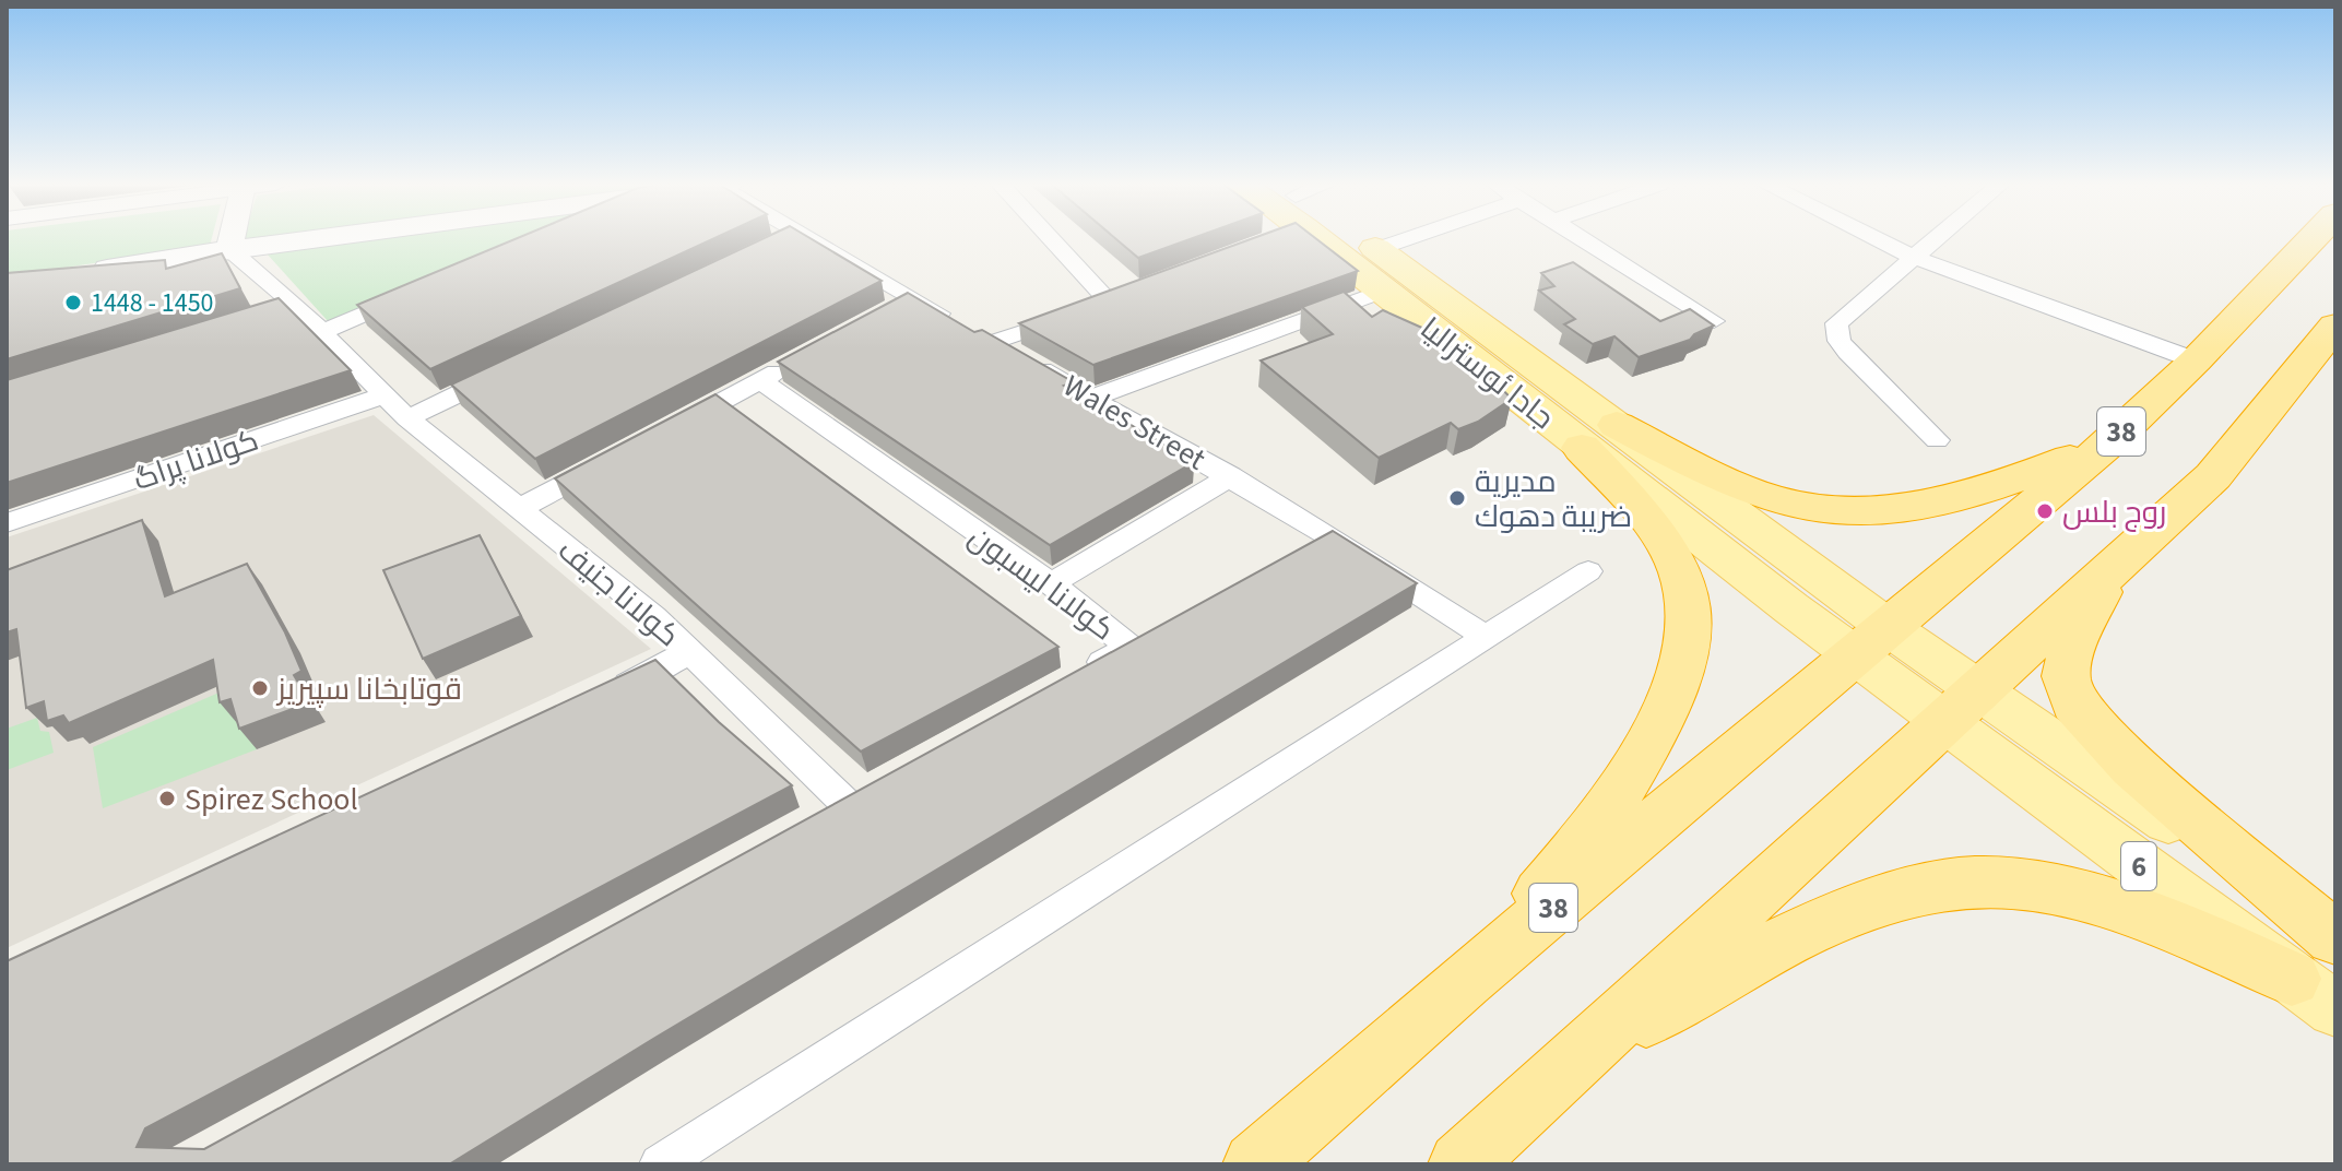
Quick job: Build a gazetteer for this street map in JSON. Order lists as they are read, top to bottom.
{
  "streets": {
    "highway": ["38"],
    "main road": ["جادا ئوسترالیا", "6"],
    "street": [
      "Wales Street",
      "كولانا پراگ",
      "كولانا ليسبون",
      "كولانا جنيف"
    ]
  },
  "crossings": [
    ["جادا ئوسترالیا", "38"],
    ["جادا ئوسترالیا", "6"],
    ["Wales Street", "كولانا ليسبون"],
    ["كولانا پراگ", "كولانا جنيف"]
  ],
  "places": [
    "1448 - 1450",
    "مديرية ضريبة دهوك",
    "روج بلس",
    "قوتابخانا سپيريز",
    "Spirez School"
  ]
}
